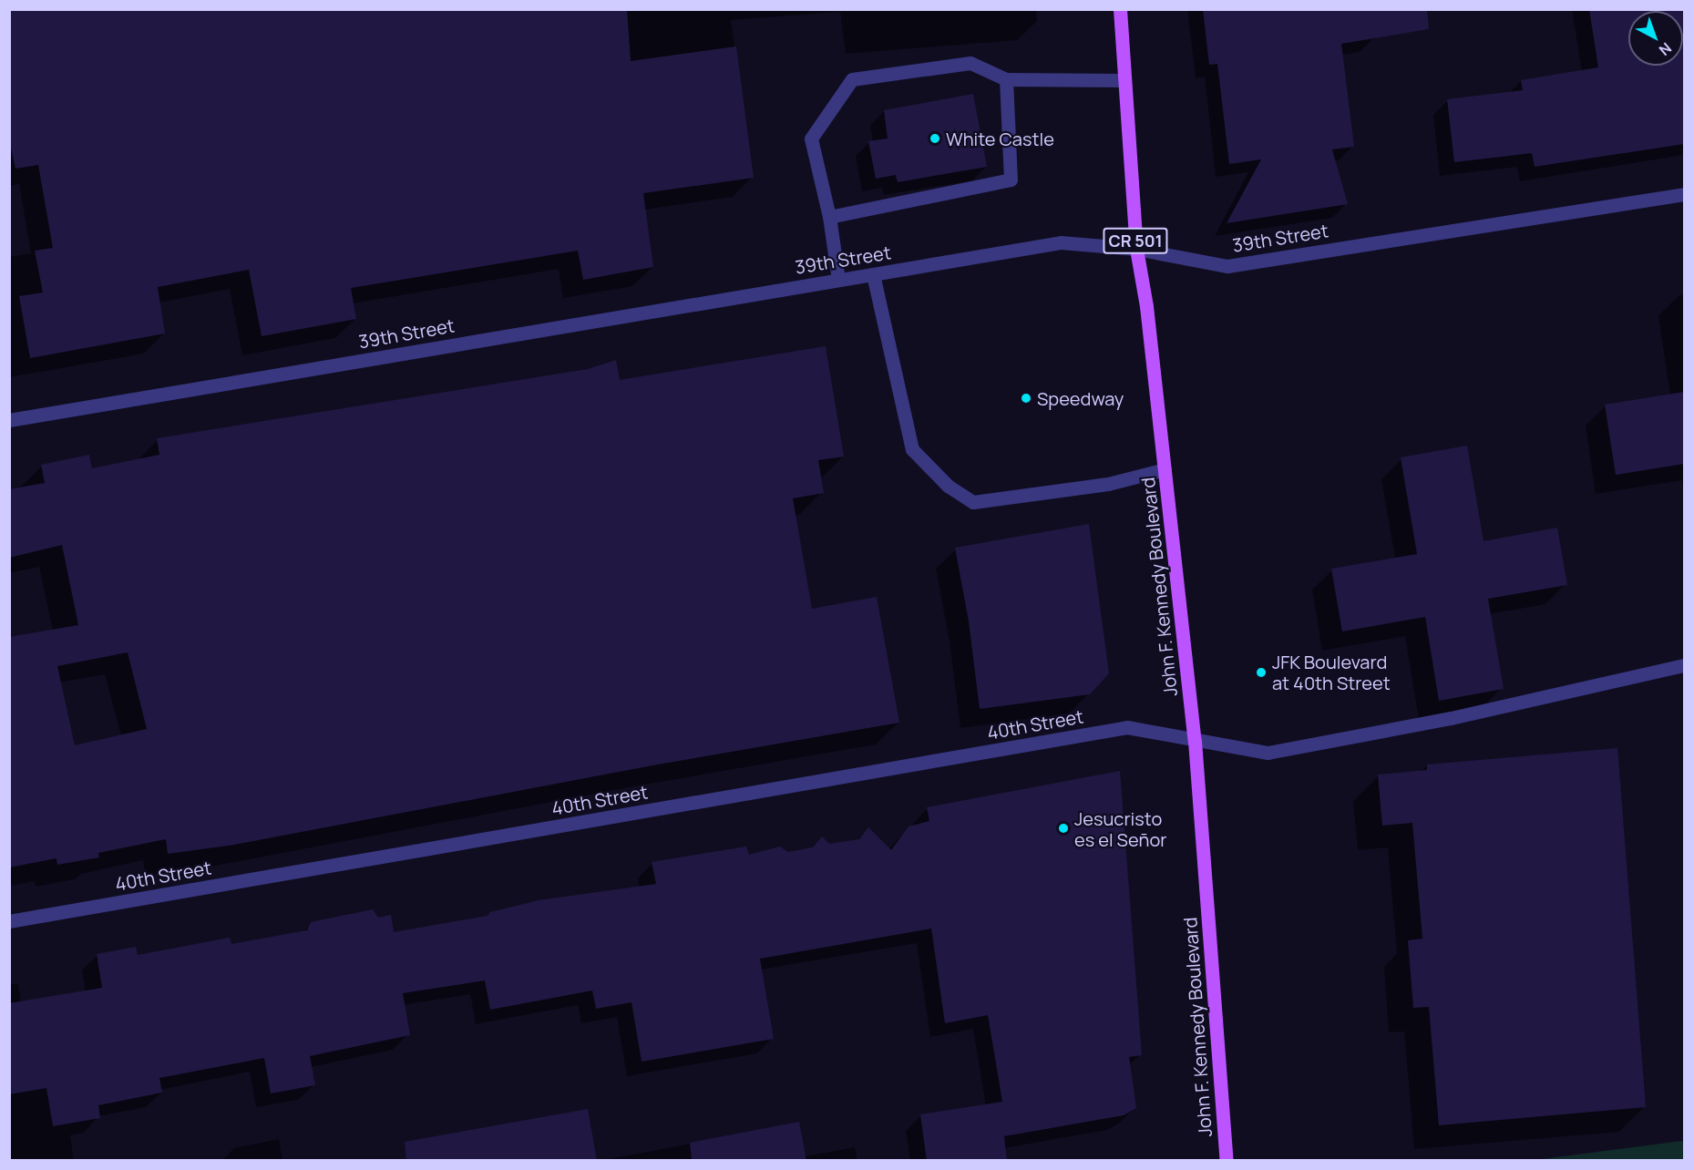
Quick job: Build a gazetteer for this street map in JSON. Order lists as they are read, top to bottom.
{
  "streets": {
    "main road": ["CR 501", "John F. Kennedy Boulevard"],
    "street": ["39th Street", "40th Street"]
  },
  "crossings": [
    ["39th Street", "John F. Kennedy Boulevard"],
    ["John F. Kennedy Boulevard", "40th Street"]
  ],
  "places": [
    "White Castle",
    "Speedway",
    "JFK Boulevard at 40th Street",
    "Jesucristo es el Señor"
  ],
  "north": "bottom right"
}
